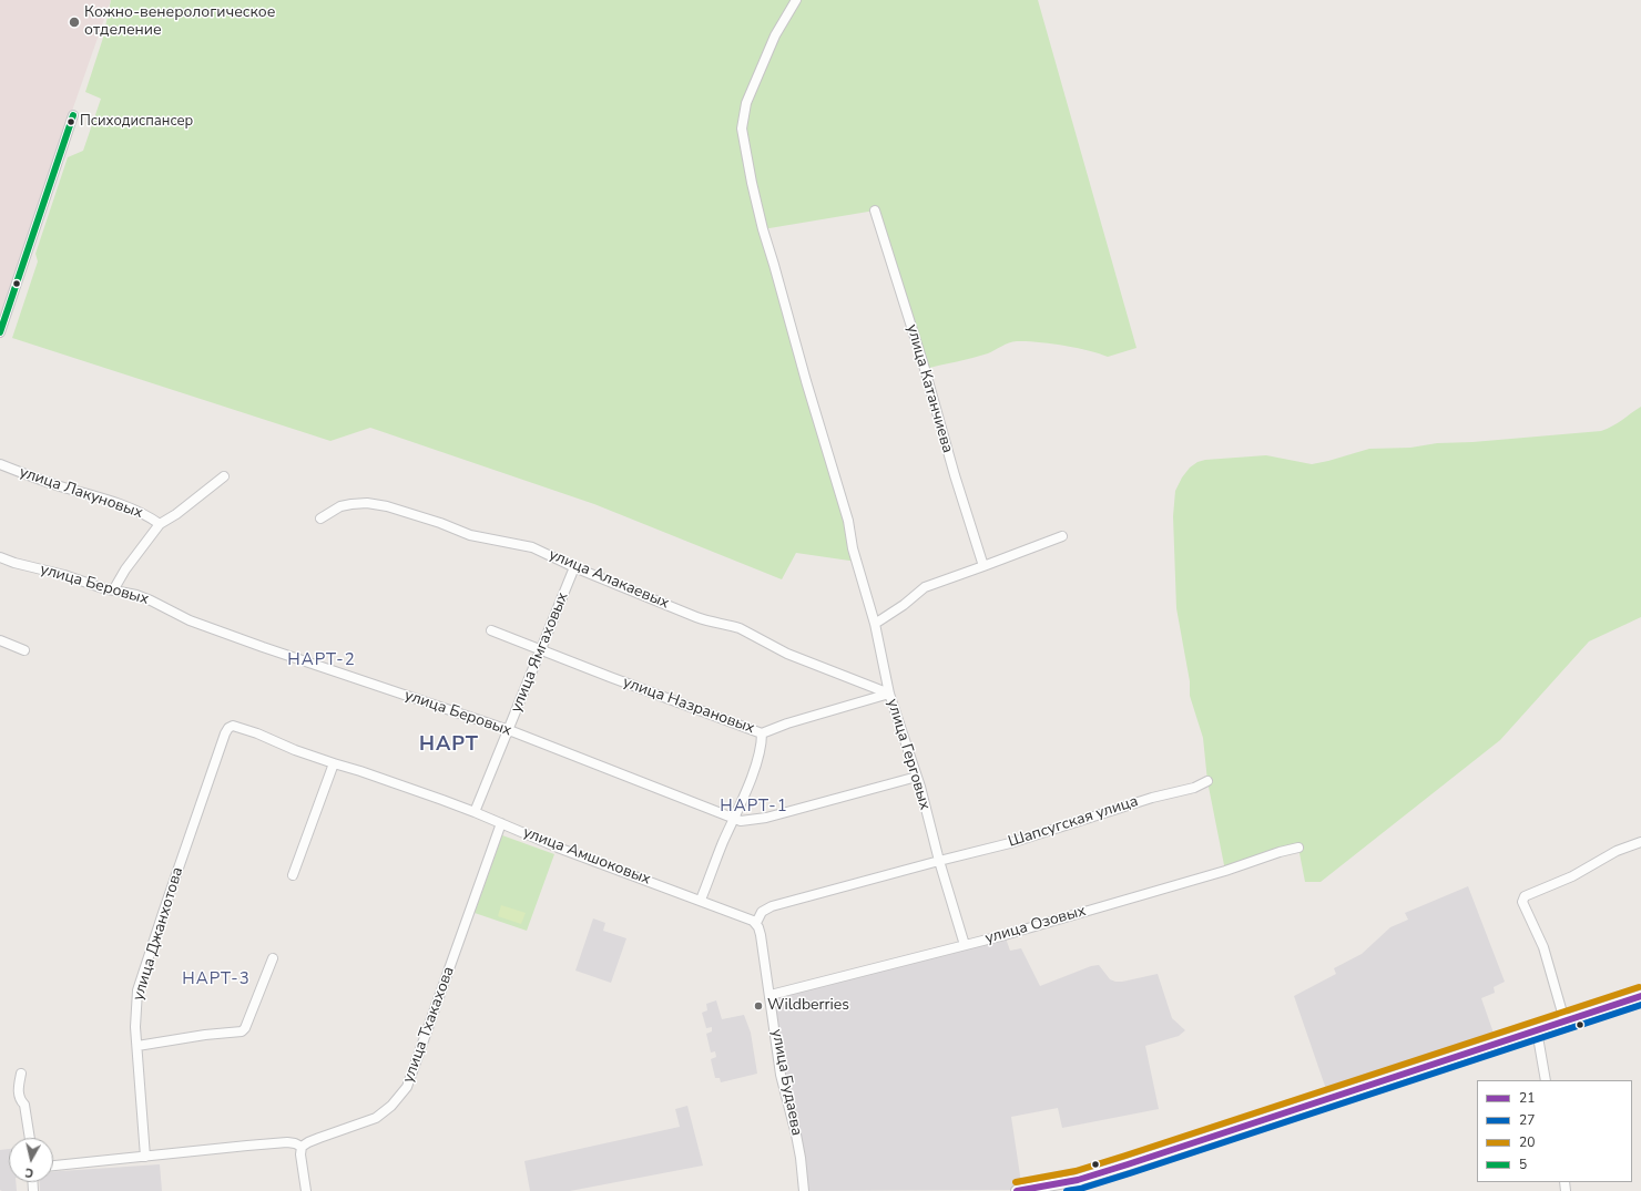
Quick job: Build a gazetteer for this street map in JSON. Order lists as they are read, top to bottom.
{
  "streets": {
    "street": [
      "улица Катанчиева",
      "улица Лакуновых",
      "улица Алакаевых",
      "улица Беровых",
      "улица Ямгаховых",
      "улица Назрановых",
      "улица Герговых",
      "Шапсугская улица",
      "улица Амшоковых",
      "улица Озовых",
      "улица Джанхотова",
      "улица Тхакахова",
      "улица Будаева"
    ]
  },
  "crossings": [
    ["улица Алакаевых", "улица Ямгаховых"],
    ["улица Алакаевых", "улица Назрановых"],
    ["улица Алакаевых", "улица Герговых"],
    ["улица Беровых", "улица Ямгаховых"],
    ["улица Беровых", "улица Герговых"],
    ["улица Ямгаховых", "улица Назрановых"],
    ["улица Ямгаховых", "улица Амшоковых"],
    ["улица Назрановых", "улица Герговых"],
    ["улица Герговых", "Шапсугская улица"],
    ["улица Герговых", "улица Озовых"],
    ["улица Амшоковых", "улица Джанхотова"],
    ["улица Амшоковых", "улица Тхакахова"],
    ["улица Амшоковых", "улица Будаева"],
    ["улица Озовых", "улица Будаева"]
  ],
  "districts": [
    "НАРТ-2",
    "НАРТ",
    "НАРТ-1",
    "НАРТ-3"
  ],
  "places": ["Кожно-венерологическое отделение", "Психодиспансер", "Wildberries"],
  "lines": [
    "transit line 5",
    "transit line 20",
    "transit line 21",
    "transit line 27"
  ],
  "legend": [
    "21",
    "27",
    "20",
    "5"
  ],
  "north": "bottom"
}
